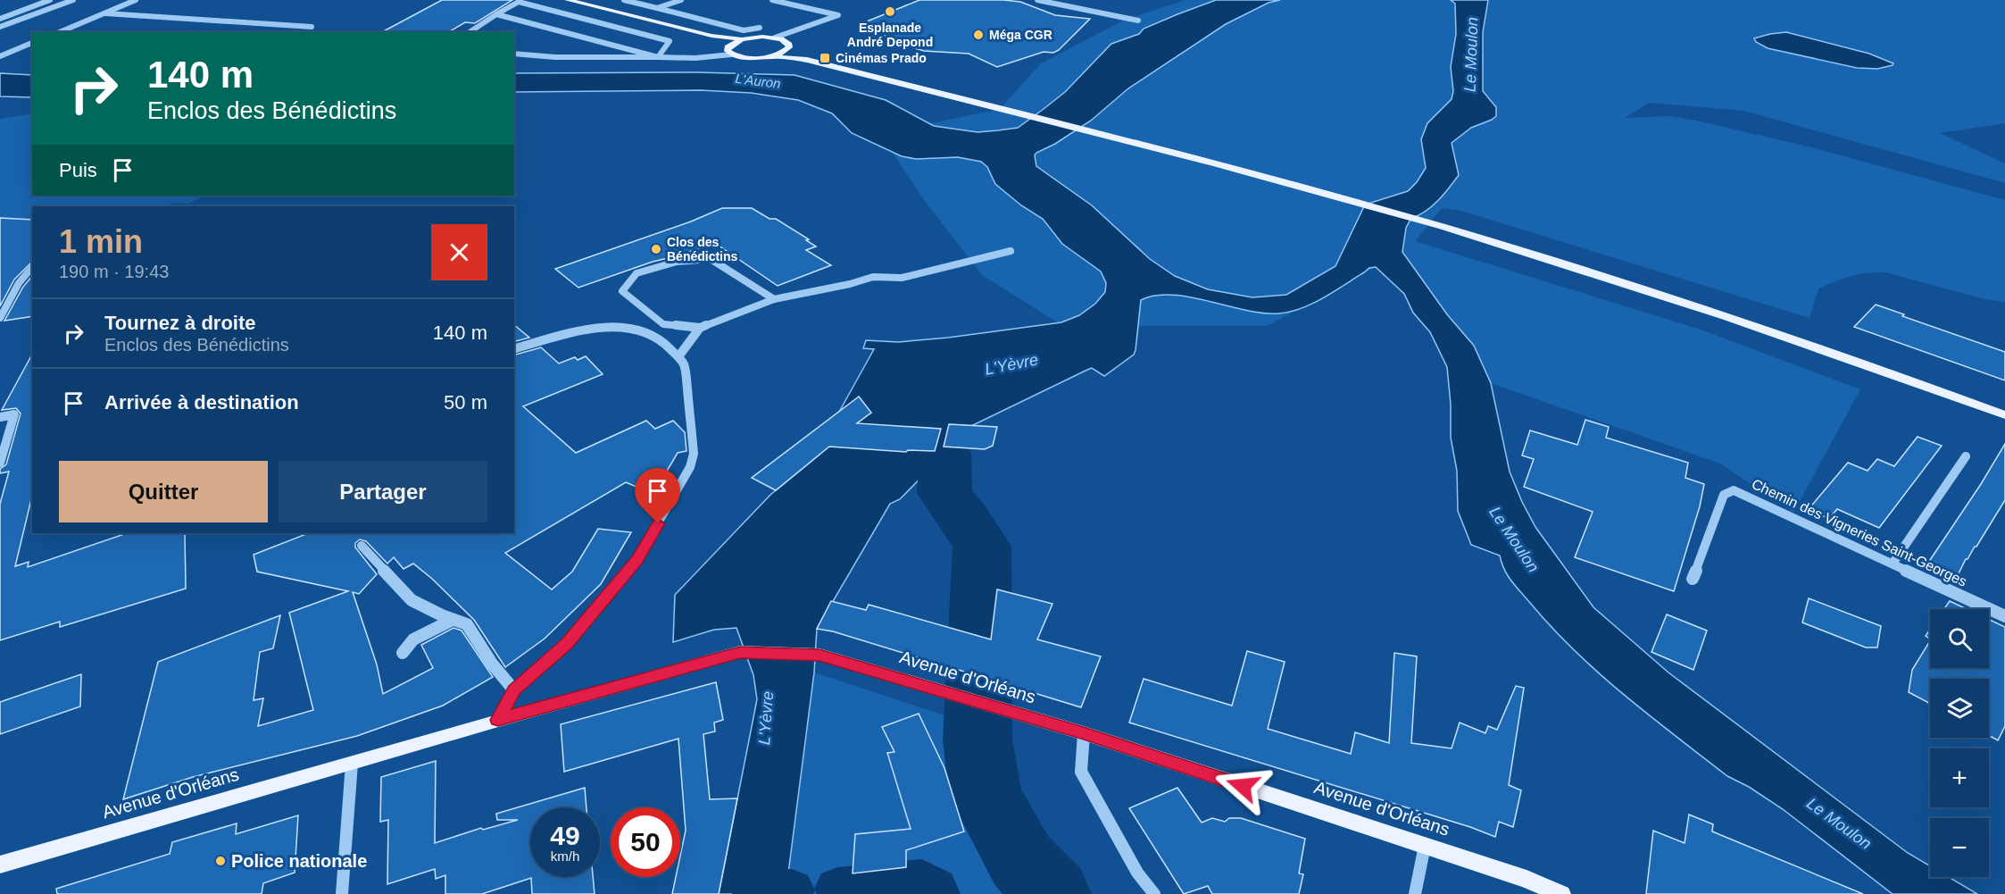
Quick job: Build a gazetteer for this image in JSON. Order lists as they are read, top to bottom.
{
  "streets": {
    "main road": ["Avenue d'Orléans"],
    "street": ["Chemin des Vigneries Saint-Georges"]
  },
  "water": ["Le Moulon", "L'Auron", "L'Yèvre"],
  "places": {
    "other": [
      "Esplanade André Depond",
      "Méga CGR",
      "Clos des Bénédictins",
      "Police nationale"
    ],
    "transit": ["Cinémas Prado"]
  },
  "page": {
    "turn": ["140 m", "Enclos des Bénédictins"],
    "then": "Puis",
    "heading": ["1 min", "190 m · 19:43"],
    "list": [
      {
        "name": "Tournez à droite",
        "note": "Enclos des Bénédictins",
        "value": "140 m"
      },
      {
        "name": "Arrivée à destination",
        "value": "50 m"
      }
    ],
    "buttons": ["Quitter", "Partager"],
    "map_buttons": ["+", "−"],
    "speed": "49 km/h",
    "limit": "50"
  }
}
